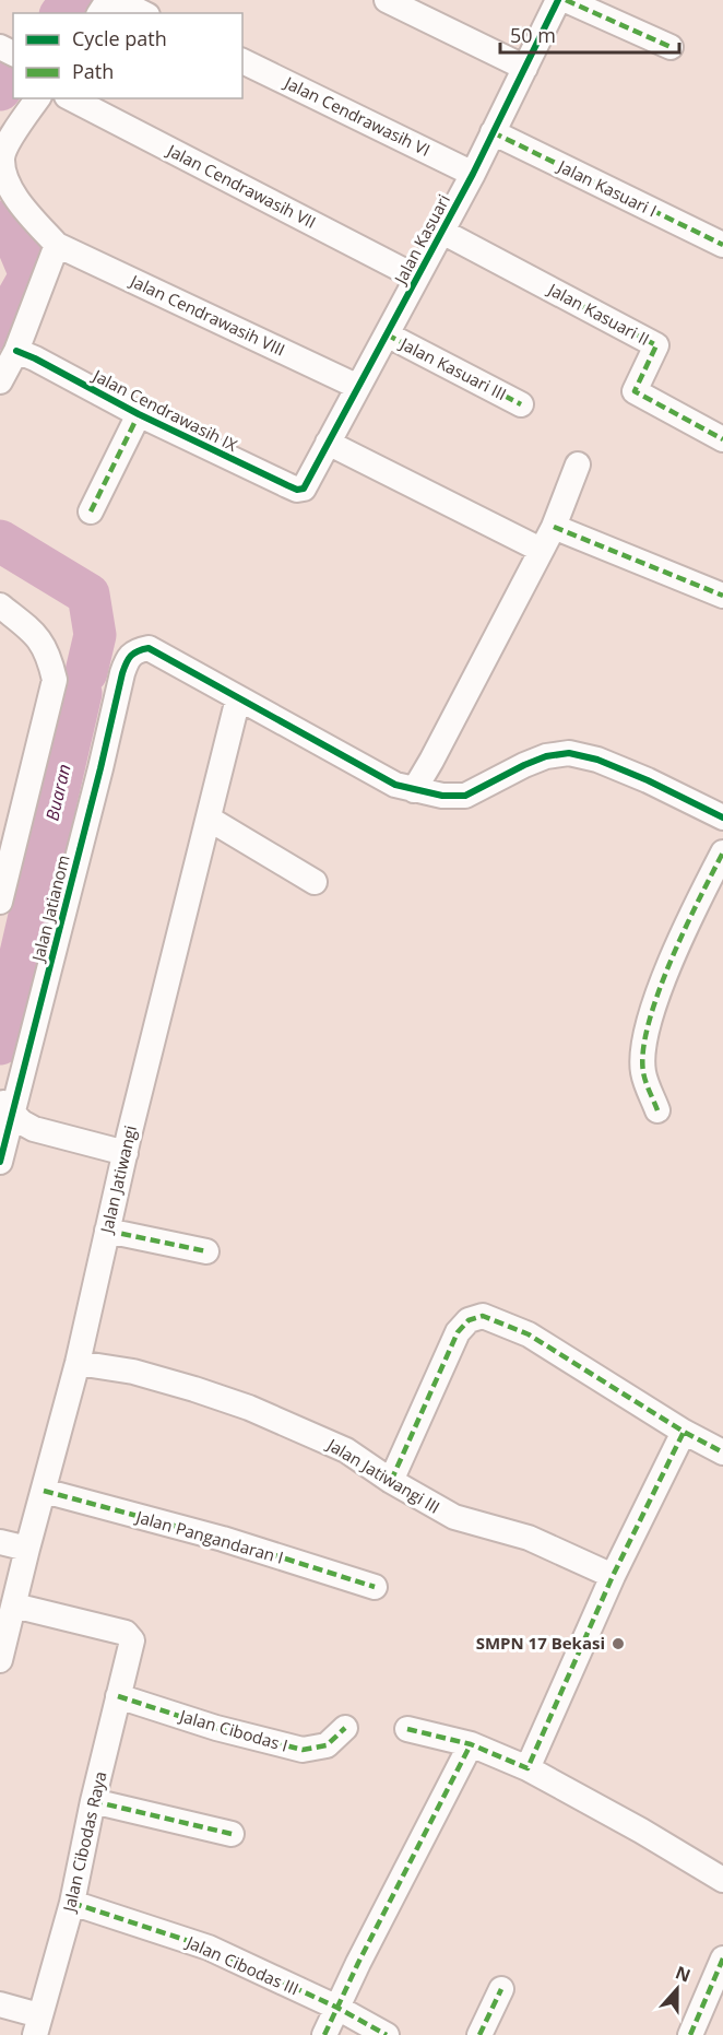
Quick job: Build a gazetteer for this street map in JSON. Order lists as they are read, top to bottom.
{
  "streets": {
    "street": [
      "Jalan Cendrawasih VI",
      "Jalan Cendrawasih VII",
      "Jalan Kasuari I",
      "Jalan Kasuari",
      "Jalan Kasuari II",
      "Jalan Cendrawasih VIII",
      "Jalan Kasuari III",
      "Jalan Cendrawasih IX",
      "Jalan Jatianom",
      "Jalan Jatiwangi",
      "Jalan Jatiwangi III",
      "Jalan Pangandaran I",
      "Jalan Cibodas I",
      "Jalan Cibodas Raya",
      "Jalan Cibodas III"
    ]
  },
  "crossings": [
    ["Jalan Cendrawasih VI", "Jalan Kasuari"],
    ["Jalan Cendrawasih VII", "Jalan Kasuari"],
    ["Jalan Kasuari I", "Jalan Kasuari"],
    ["Jalan Kasuari", "Jalan Kasuari II"],
    ["Jalan Kasuari", "Jalan Cendrawasih VIII"],
    ["Jalan Kasuari", "Jalan Kasuari III"],
    ["Jalan Kasuari", "Jalan Cendrawasih IX"],
    ["Jalan Jatianom", "Jalan Jatiwangi"],
    ["Jalan Jatiwangi", "Jalan Jatiwangi III"],
    ["Jalan Jatiwangi", "Jalan Pangandaran I"],
    ["Jalan Jatiwangi", "Jalan Cibodas Raya"],
    ["Jalan Cibodas I", "Jalan Cibodas Raya"],
    ["Jalan Cibodas Raya", "Jalan Cibodas III"]
  ],
  "water": ["Buaran"],
  "places": ["SMPN 17 Bekasi"],
  "legend": ["Cycle path", "Path"],
  "scale_bar": "50 m",
  "north": "top"
}
